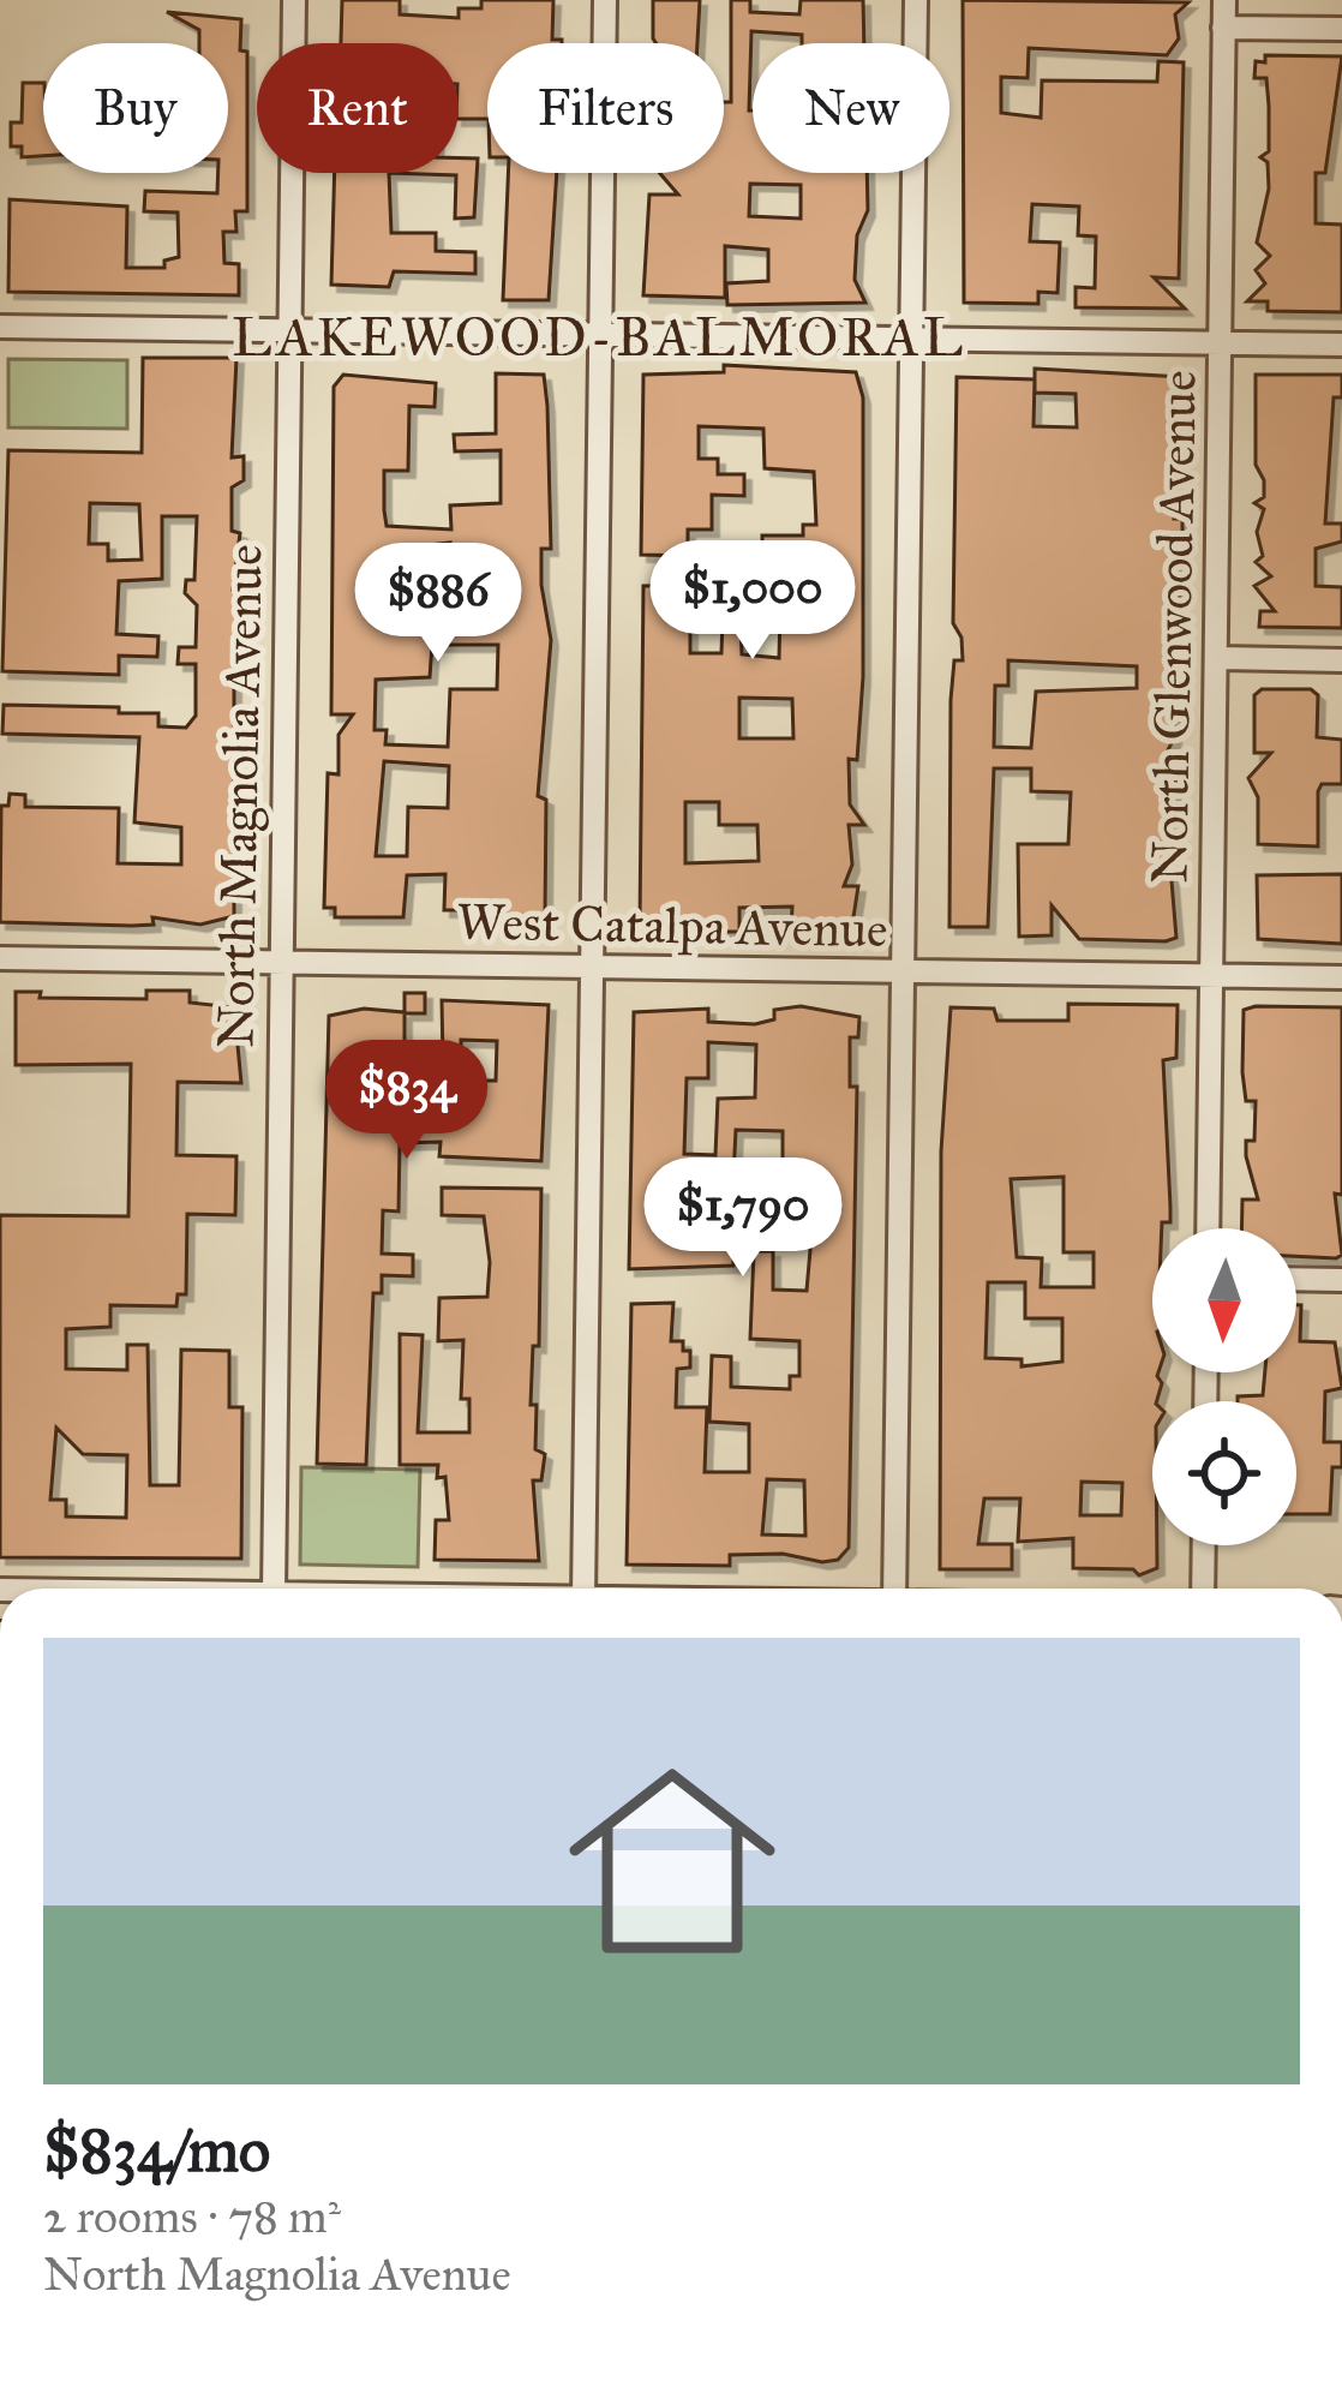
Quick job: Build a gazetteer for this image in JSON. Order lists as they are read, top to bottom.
{
  "streets": {
    "street": ["North Glenwood Avenue", "North Magnolia Avenue", "West Catalpa Avenue"]
  },
  "crossings": [
    ["North Glenwood Avenue", "West Catalpa Avenue"],
    ["North Magnolia Avenue", "West Catalpa Avenue"]
  ],
  "districts": ["LAKEWOOD-BALMORAL"],
  "north": "bottom",
  "page": {
    "chip": [
      "Buy",
      "Rent",
      "Filters",
      "New"
    ],
    "price": [
      "$1,000",
      "$886",
      "$834",
      "$1,790"
    ],
    "list": [
      {
        "name": "$834/mo",
        "note": "2 rooms · 78 m² · North Magnolia Avenue"
      }
    ]
  }
}
